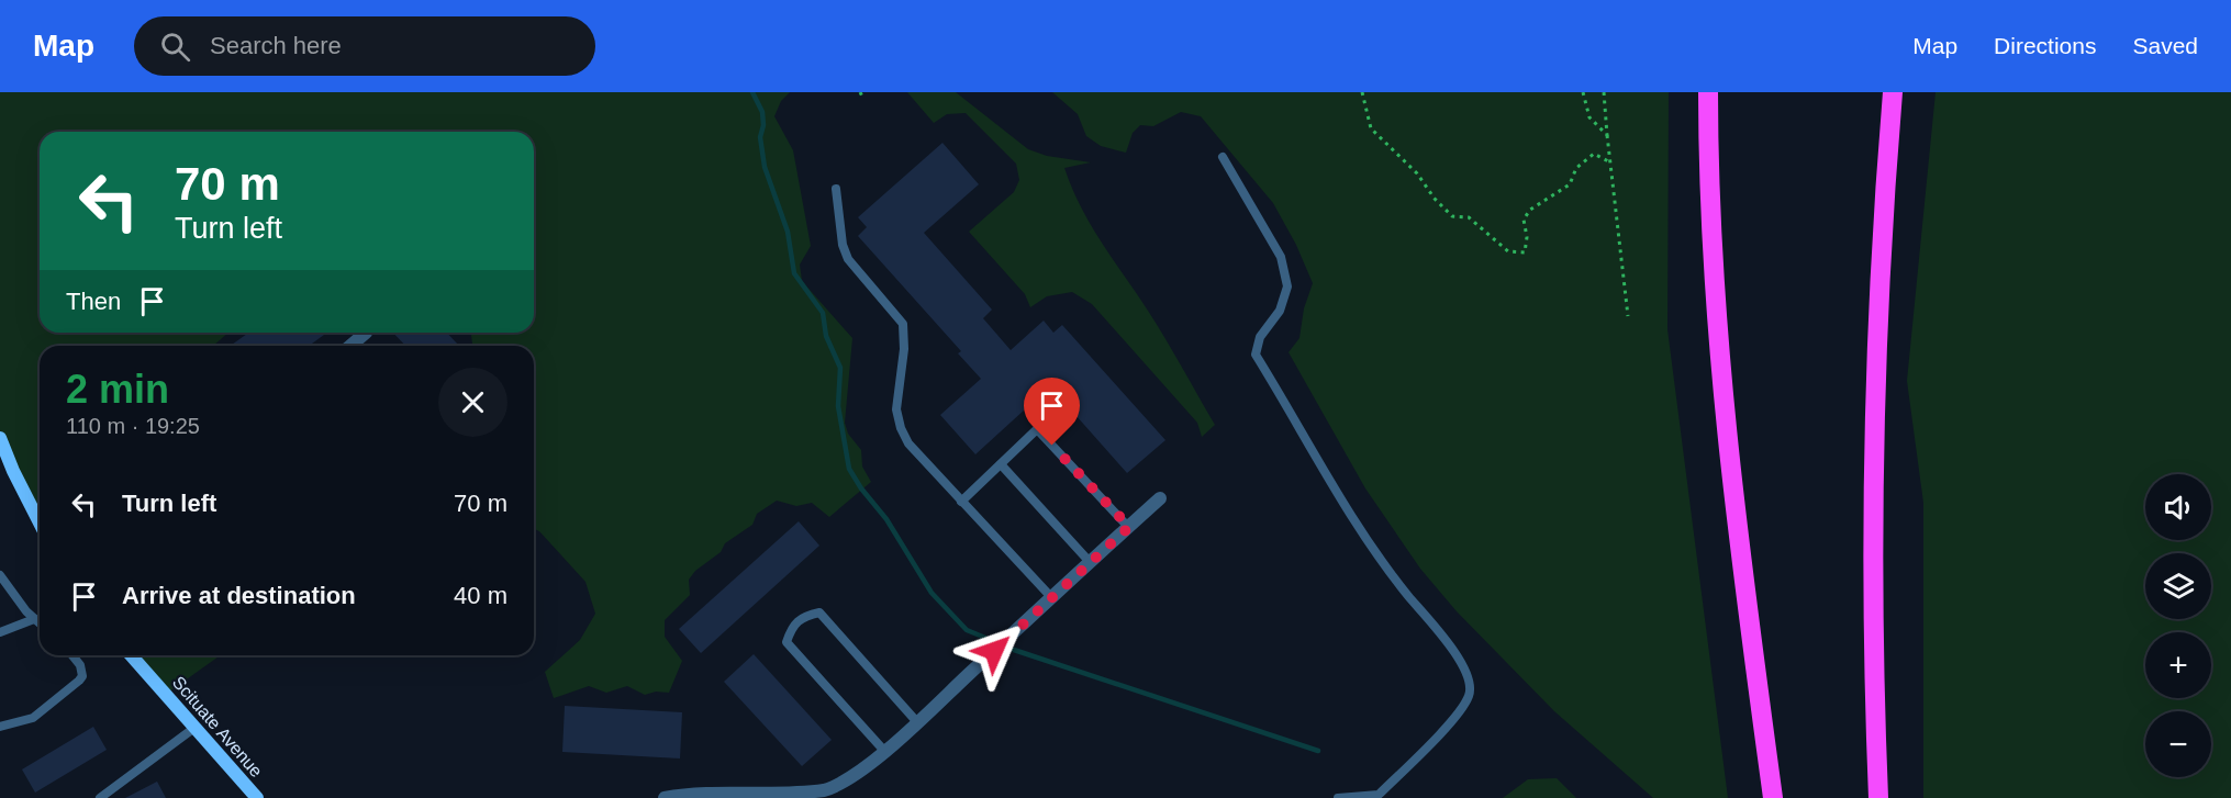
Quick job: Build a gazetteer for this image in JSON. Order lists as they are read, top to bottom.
{
  "streets": {
    "main road": ["Scituate Avenue"]
  },
  "page": {
    "header": "Map",
    "search": "Search here",
    "nav": ["Map", "Directions", "Saved"],
    "turn": ["70 m", "Turn left"],
    "then": "Then",
    "heading": ["2 min", "110 m · 19:25"],
    "list": [
      {
        "name": "Turn left",
        "value": "70 m"
      },
      {
        "name": "Arrive at destination",
        "value": "40 m"
      }
    ],
    "map_buttons": ["+", "−"]
  }
}
